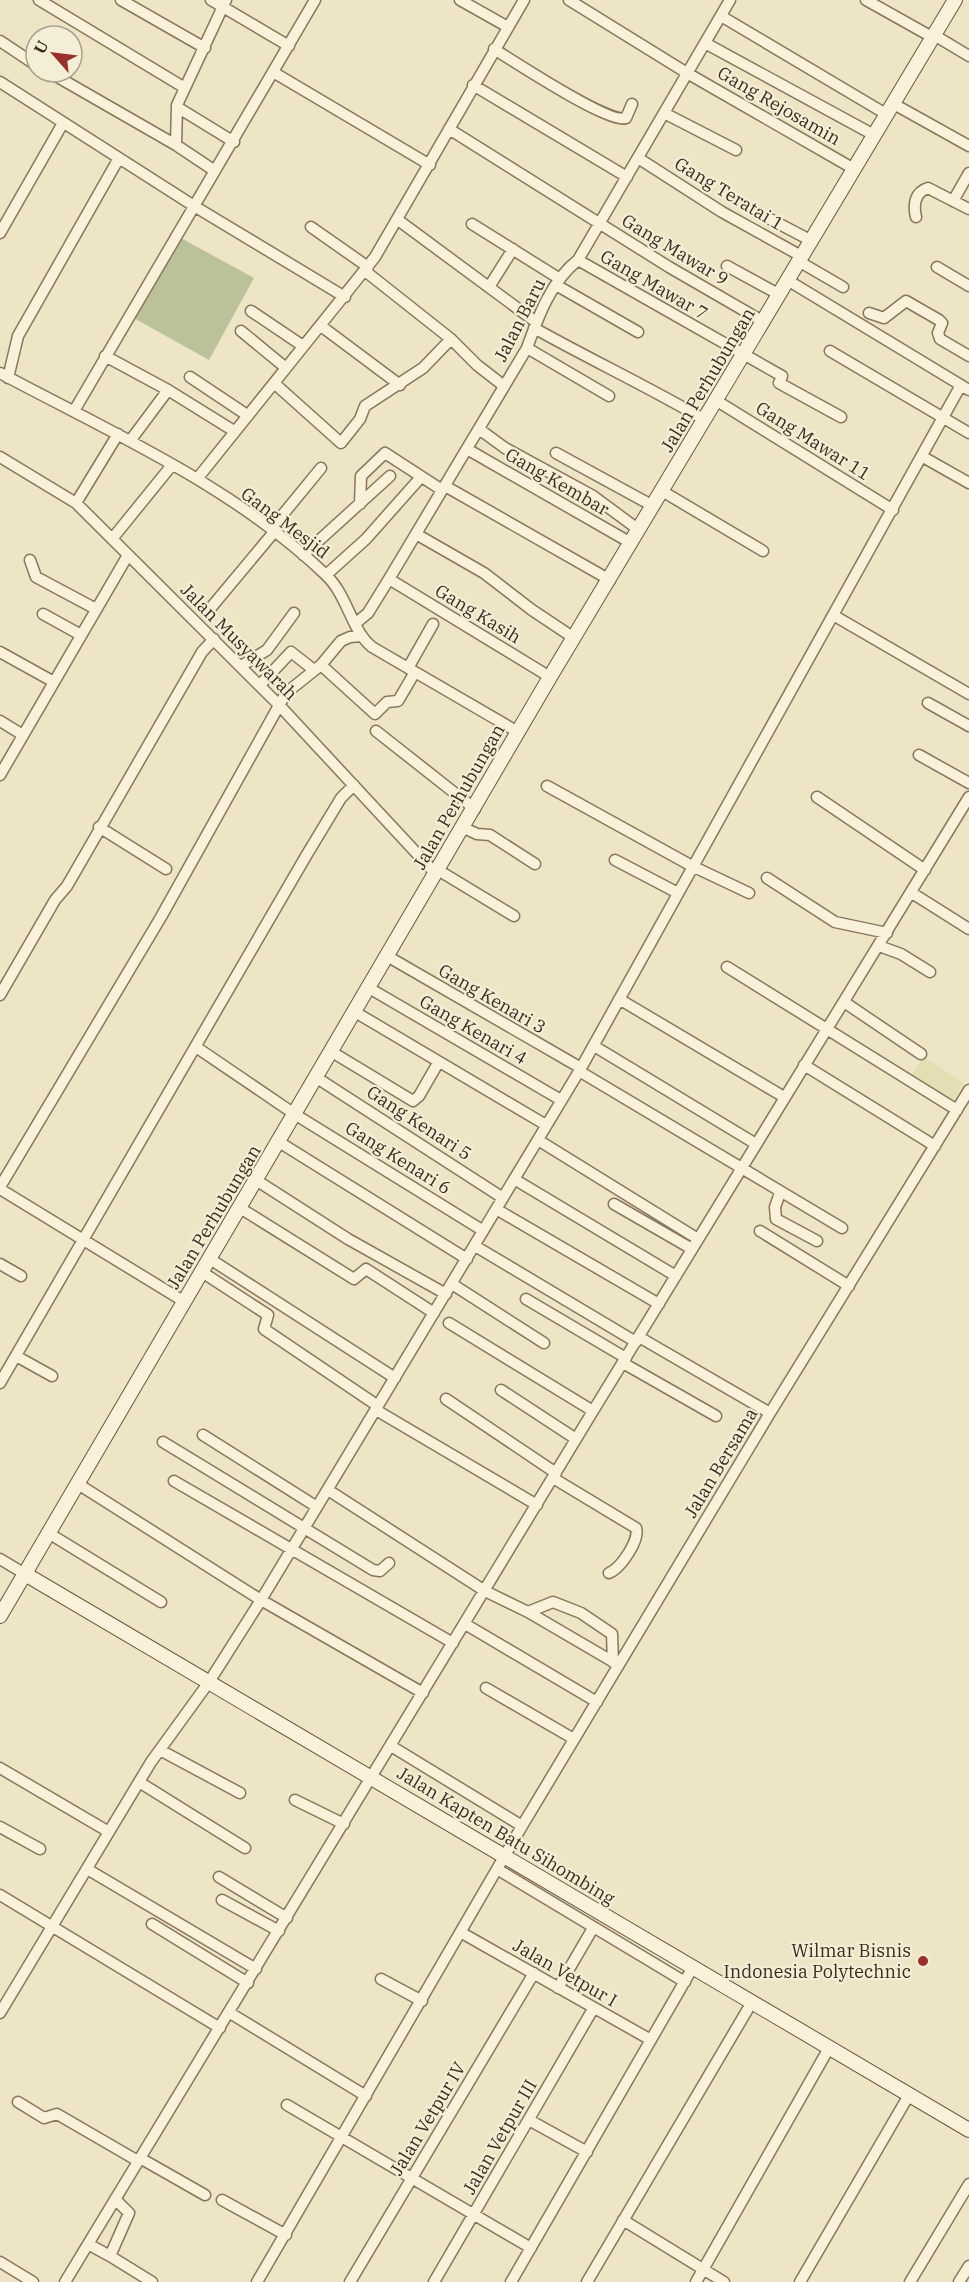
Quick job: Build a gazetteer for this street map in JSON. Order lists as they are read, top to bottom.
{
  "streets": {
    "main road": ["Jalan Perhubungan", "Jalan Kapten Batu Sihombing"],
    "street": [
      "Gang Rejosamin",
      "Gang Teratai 1",
      "Gang Mawar 9",
      "Gang Mawar 7",
      "Jalan Baru",
      "Gang Mawar 11",
      "Gang Kembar",
      "Gang Mesjid",
      "Gang Kasih",
      "Jalan Musyawarah",
      "Gang Kenari 3",
      "Gang Kenari 4",
      "Gang Kenari 5",
      "Gang Kenari 6",
      "Jalan Bersama",
      "Jalan Vetpur I",
      "Jalan Vetpur IV",
      "Jalan Vetpur III"
    ]
  },
  "crossings": [
    ["Gang Rejosamin", "Jalan Baru"],
    ["Gang Rejosamin", "Jalan Perhubungan"],
    ["Gang Teratai 1", "Jalan Baru"],
    ["Gang Teratai 1", "Jalan Perhubungan"],
    ["Gang Mawar 9", "Jalan Baru"],
    ["Gang Mawar 9", "Jalan Perhubungan"],
    ["Gang Mawar 7", "Jalan Baru"],
    ["Gang Mawar 7", "Jalan Perhubungan"],
    ["Jalan Baru", "Gang Kembar"],
    ["Jalan Baru", "Gang Mesjid"],
    ["Jalan Baru", "Gang Kasih"],
    ["Jalan Perhubungan", "Gang Mawar 11"],
    ["Jalan Perhubungan", "Gang Kembar"],
    ["Jalan Perhubungan", "Gang Mesjid"],
    ["Jalan Perhubungan", "Gang Kasih"],
    ["Jalan Perhubungan", "Jalan Musyawarah"],
    ["Jalan Perhubungan", "Gang Kenari 3"],
    ["Jalan Perhubungan", "Gang Kenari 4"],
    ["Jalan Perhubungan", "Gang Kenari 5"],
    ["Jalan Perhubungan", "Gang Kenari 6"],
    ["Jalan Perhubungan", "Jalan Kapten Batu Sihombing"],
    ["Jalan Bersama", "Jalan Kapten Batu Sihombing"],
    ["Jalan Bersama", "Jalan Vetpur I"],
    ["Jalan Vetpur I", "Jalan Vetpur IV"],
    ["Jalan Vetpur I", "Jalan Vetpur III"]
  ],
  "places": ["Wilmar Bisnis Indonesia Polytechnic"],
  "north": "top left"
}
